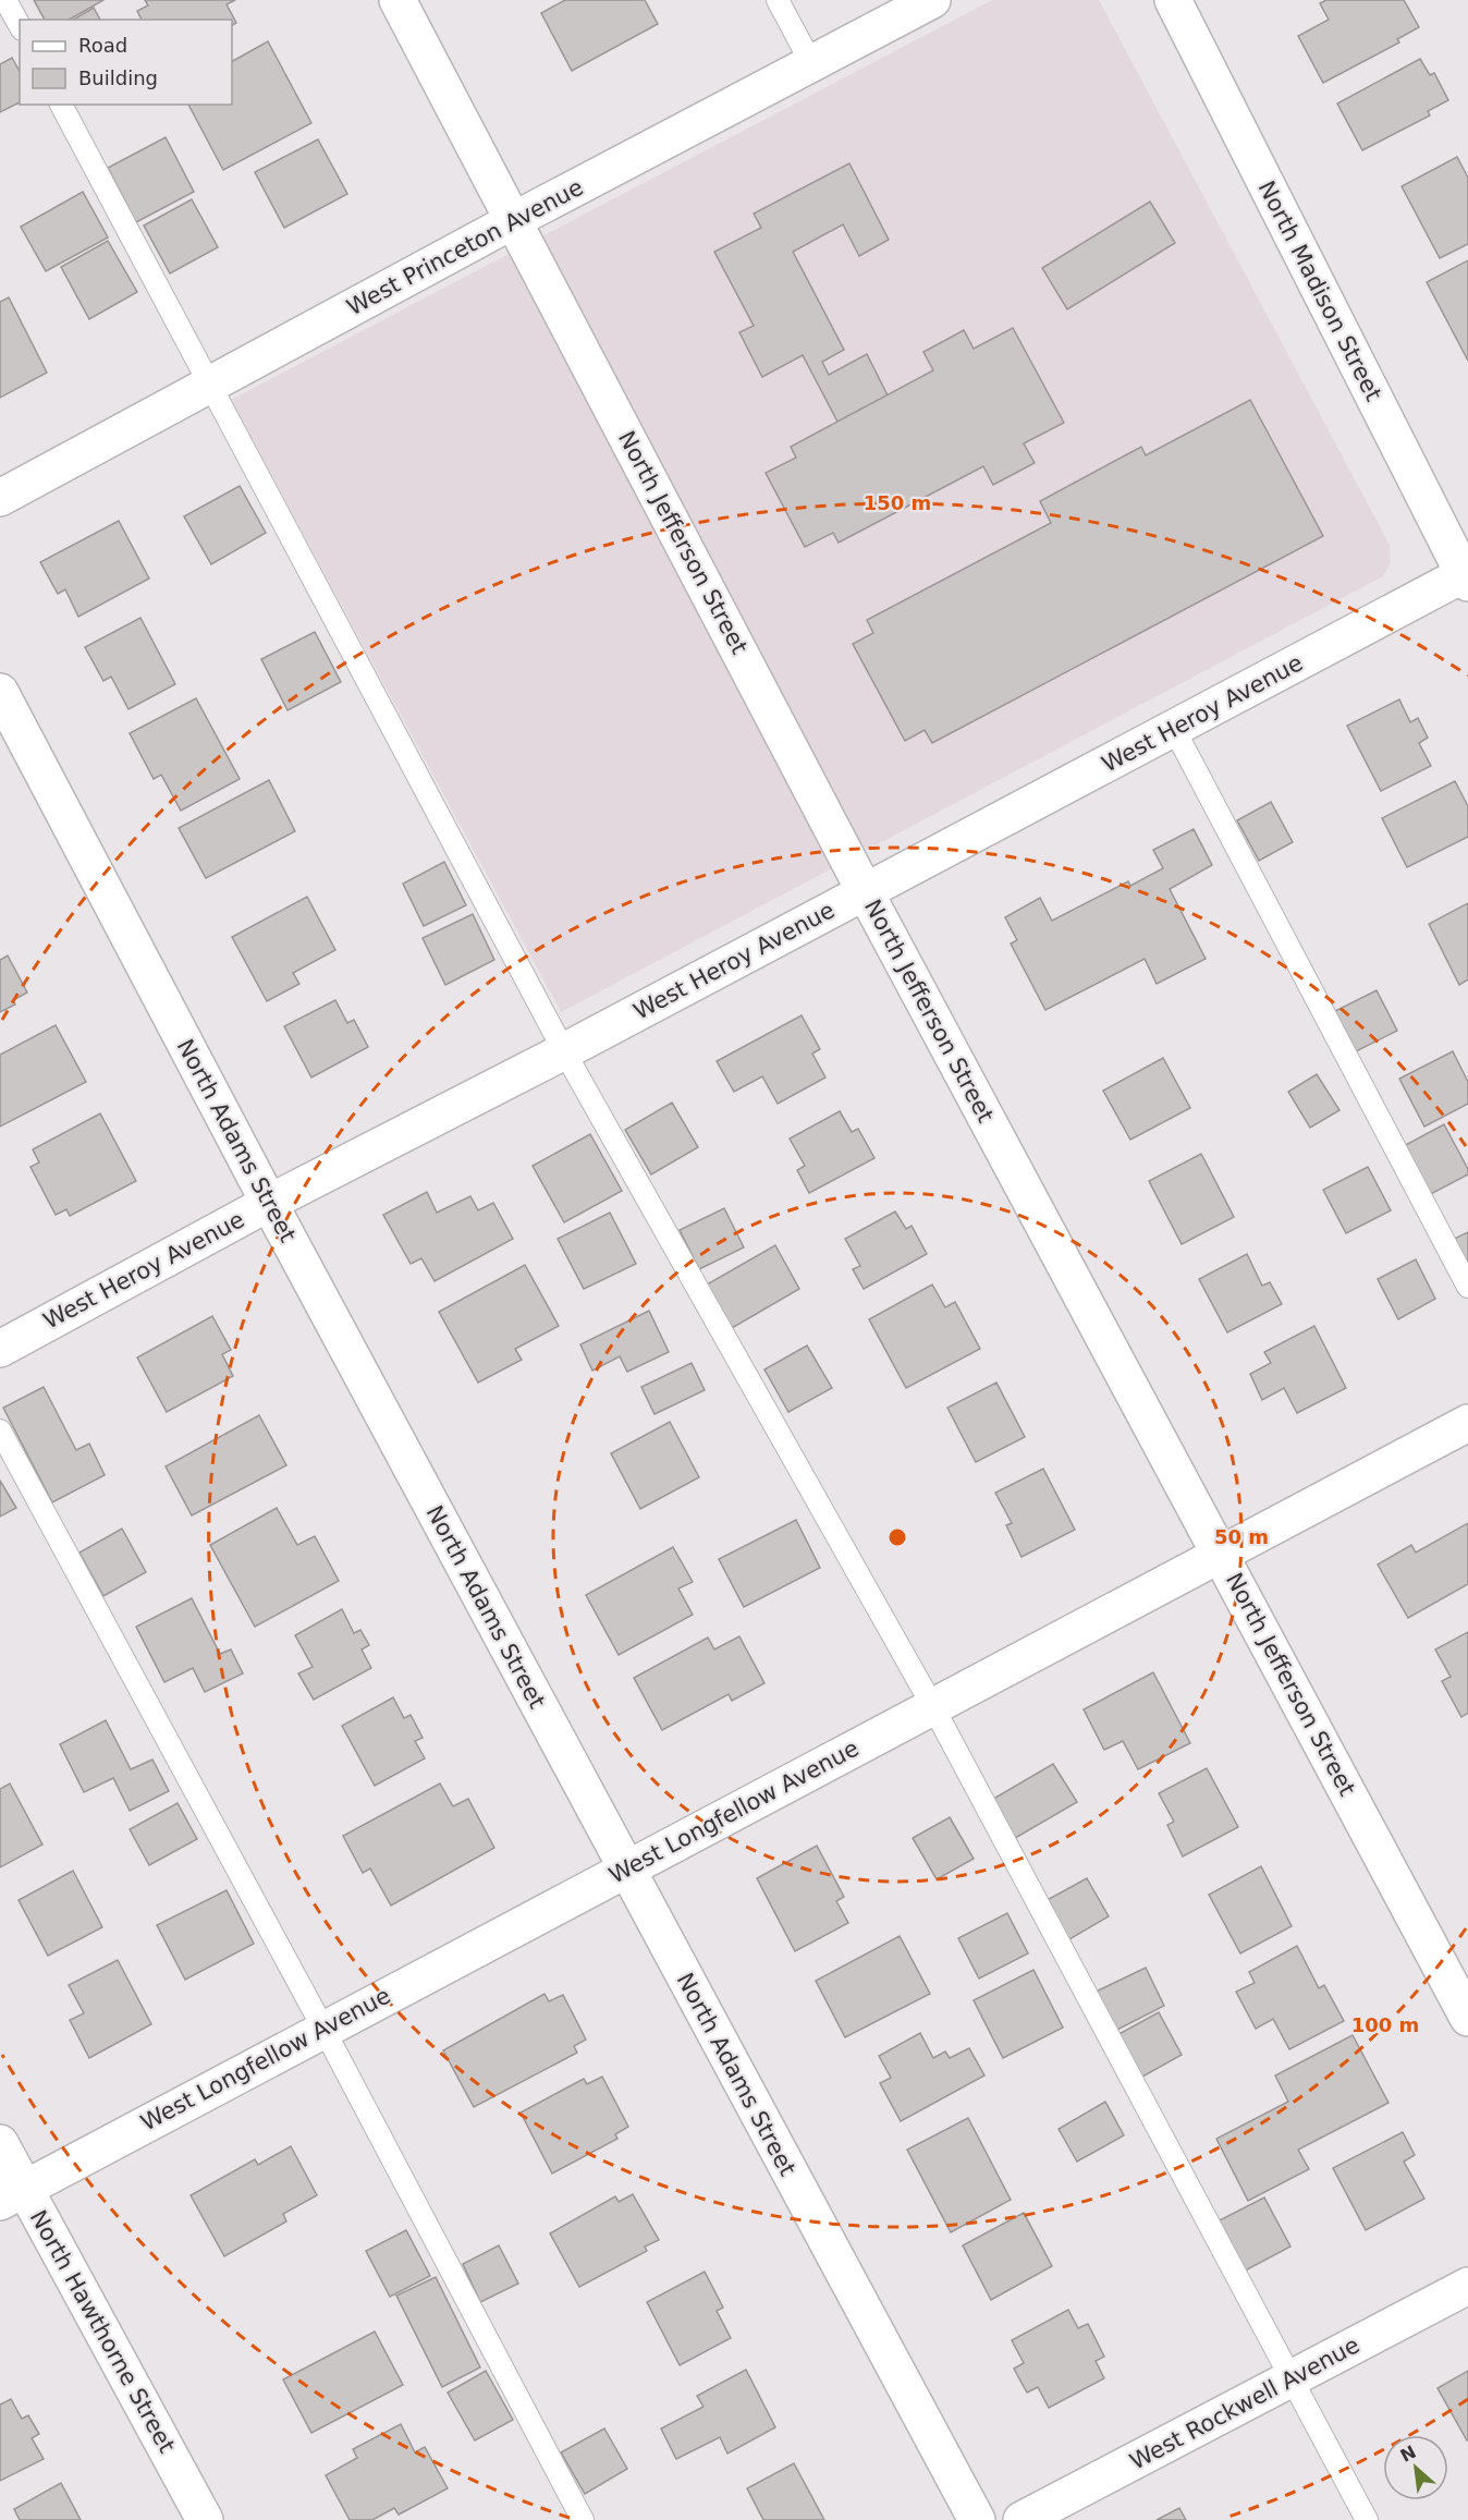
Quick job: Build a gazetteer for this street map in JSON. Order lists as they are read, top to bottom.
{
  "streets": {
    "street": [
      "West Princeton Avenue",
      "North Madison Street",
      "North Jefferson Street",
      "West Heroy Avenue",
      "North Adams Street",
      "West Longfellow Avenue",
      "North Hawthorne Street",
      "West Rockwell Avenue"
    ]
  },
  "crossings": [
    ["West Princeton Avenue", "North Jefferson Street"],
    ["North Madison Street", "West Heroy Avenue"],
    ["North Jefferson Street", "West Heroy Avenue"],
    ["North Jefferson Street", "West Longfellow Avenue"],
    ["West Heroy Avenue", "North Adams Street"],
    ["North Adams Street", "West Longfellow Avenue"],
    ["West Longfellow Avenue", "North Hawthorne Street"]
  ],
  "legend": ["Road", "Building"],
  "north": "top left",
  "rings": ["150 m", "50 m", "100 m"]
}
